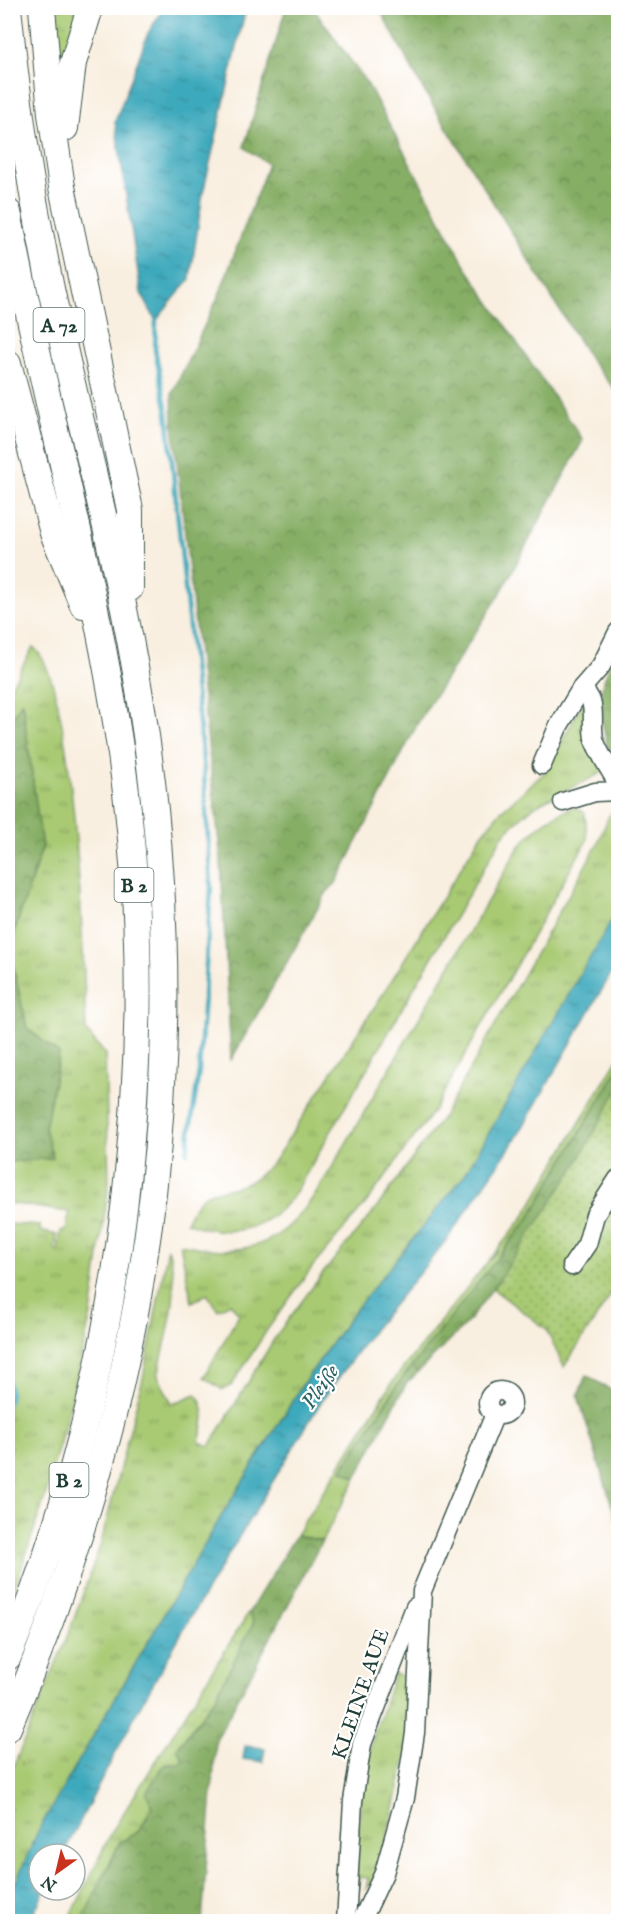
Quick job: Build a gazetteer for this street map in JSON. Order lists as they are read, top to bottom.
{
  "streets": {
    "highway": ["A 72", "B 2"],
    "street": ["KLEINE AUE"]
  },
  "crossings": [
    ["A 72", "B 2"]
  ],
  "water": ["Pleiße"],
  "north": "bottom left"
}
